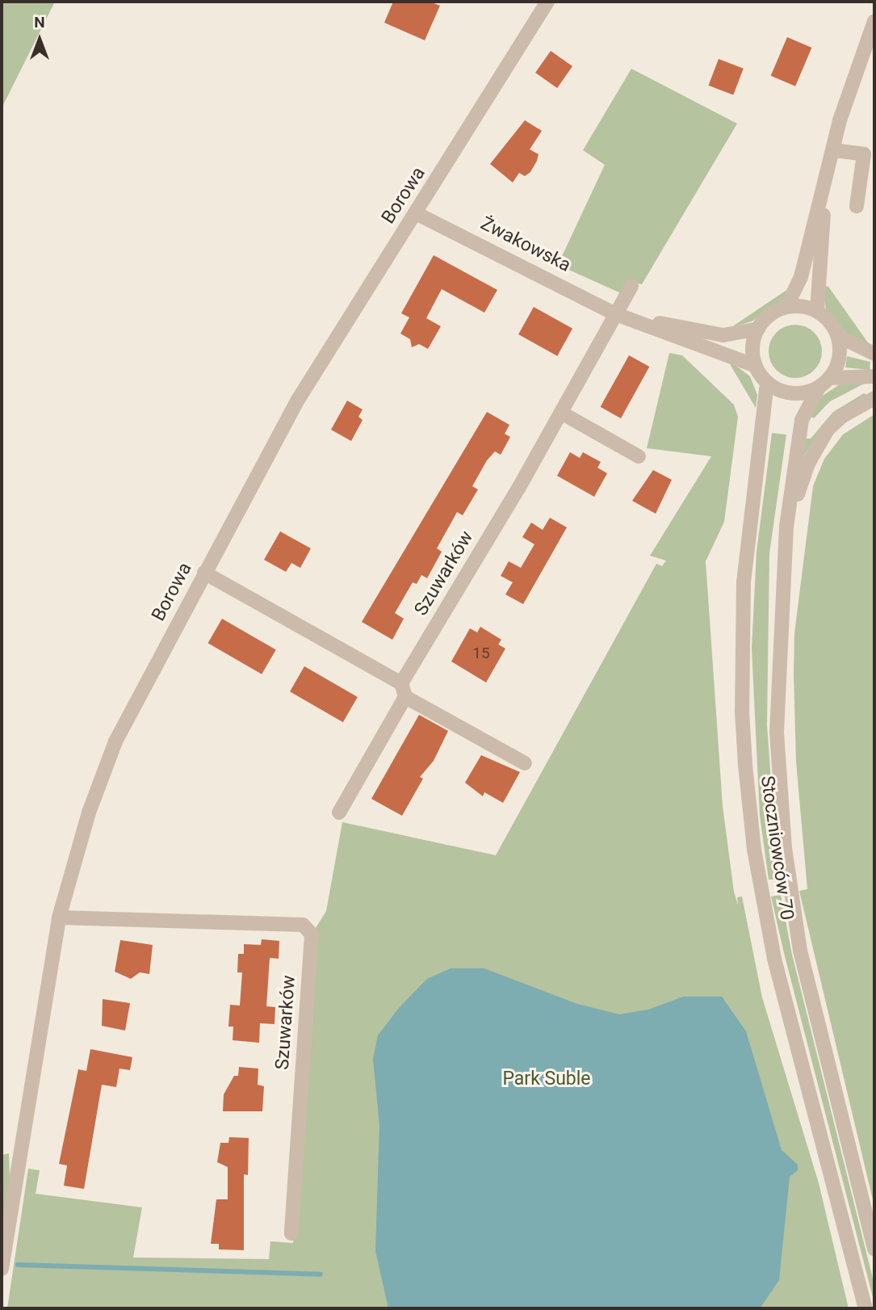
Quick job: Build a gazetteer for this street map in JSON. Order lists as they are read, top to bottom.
{
  "streets": {
    "street": [
      "Borowa",
      "Żwakowska",
      "Szuwarków",
      "Stoczniowców 70"
    ]
  },
  "crossings": [
    ["Borowa", "Żwakowska"],
    ["Borowa", "Szuwarków"],
    ["Żwakowska", "Szuwarków"],
    ["Żwakowska", "Stoczniowców 70"]
  ],
  "parks": ["Park Suble"],
  "house_numbers": ["15"],
  "north": "top"
}
